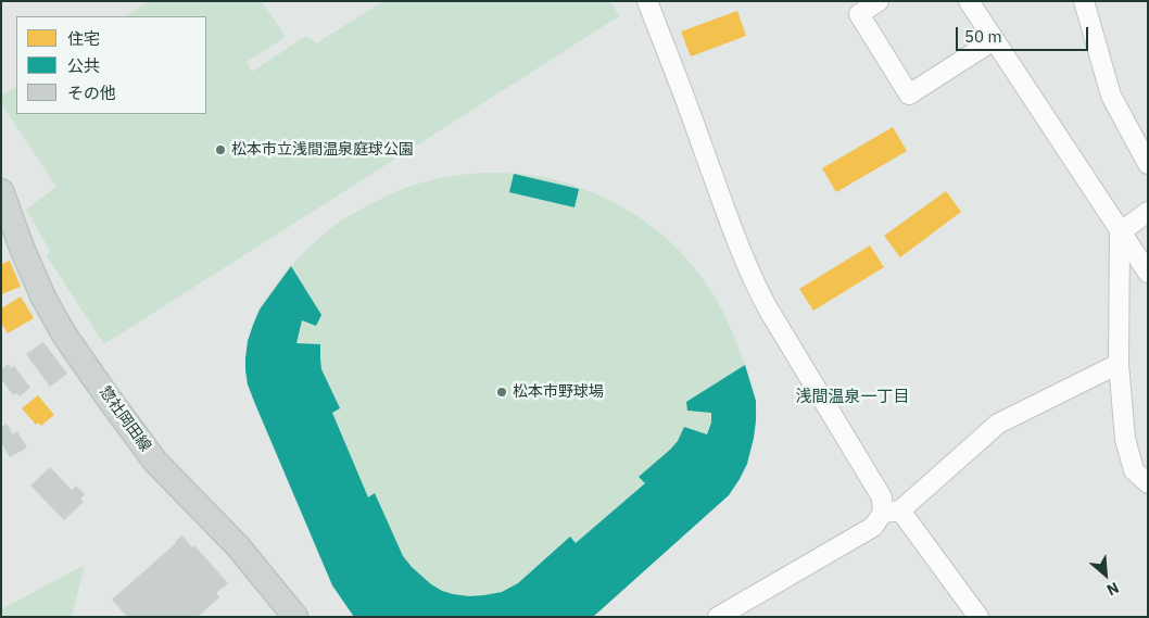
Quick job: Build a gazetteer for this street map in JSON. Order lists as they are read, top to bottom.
{
  "streets": {
    "main road": ["惣社岡田線"]
  },
  "districts": ["浅間温泉一丁目"],
  "places": ["松本市立浅間温泉庭球公園", "松本市野球場"],
  "legend": ["住宅", "公共", "その他"],
  "scale_bar": "50 m",
  "north": "bottom right"
}
